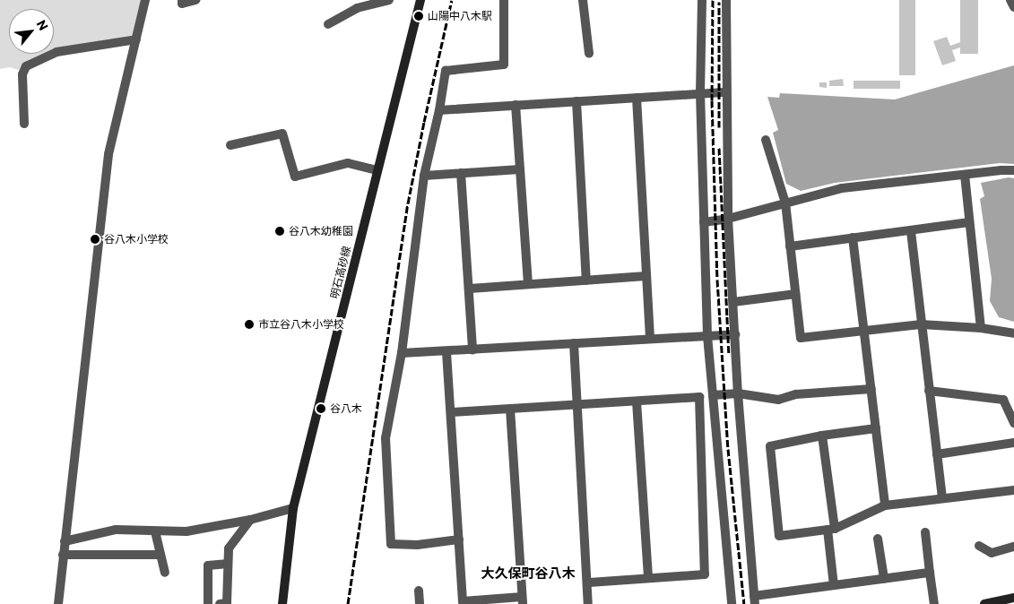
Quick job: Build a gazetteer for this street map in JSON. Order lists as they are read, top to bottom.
{
  "streets": {
    "main road": ["明石高砂線"]
  },
  "districts": ["大久保町谷八木"],
  "places": [
    "山陽中八木駅",
    "谷八木幼稚園",
    "谷八木小学校",
    "市立谷八木小学校",
    "谷八木"
  ],
  "north": "top right"
}
